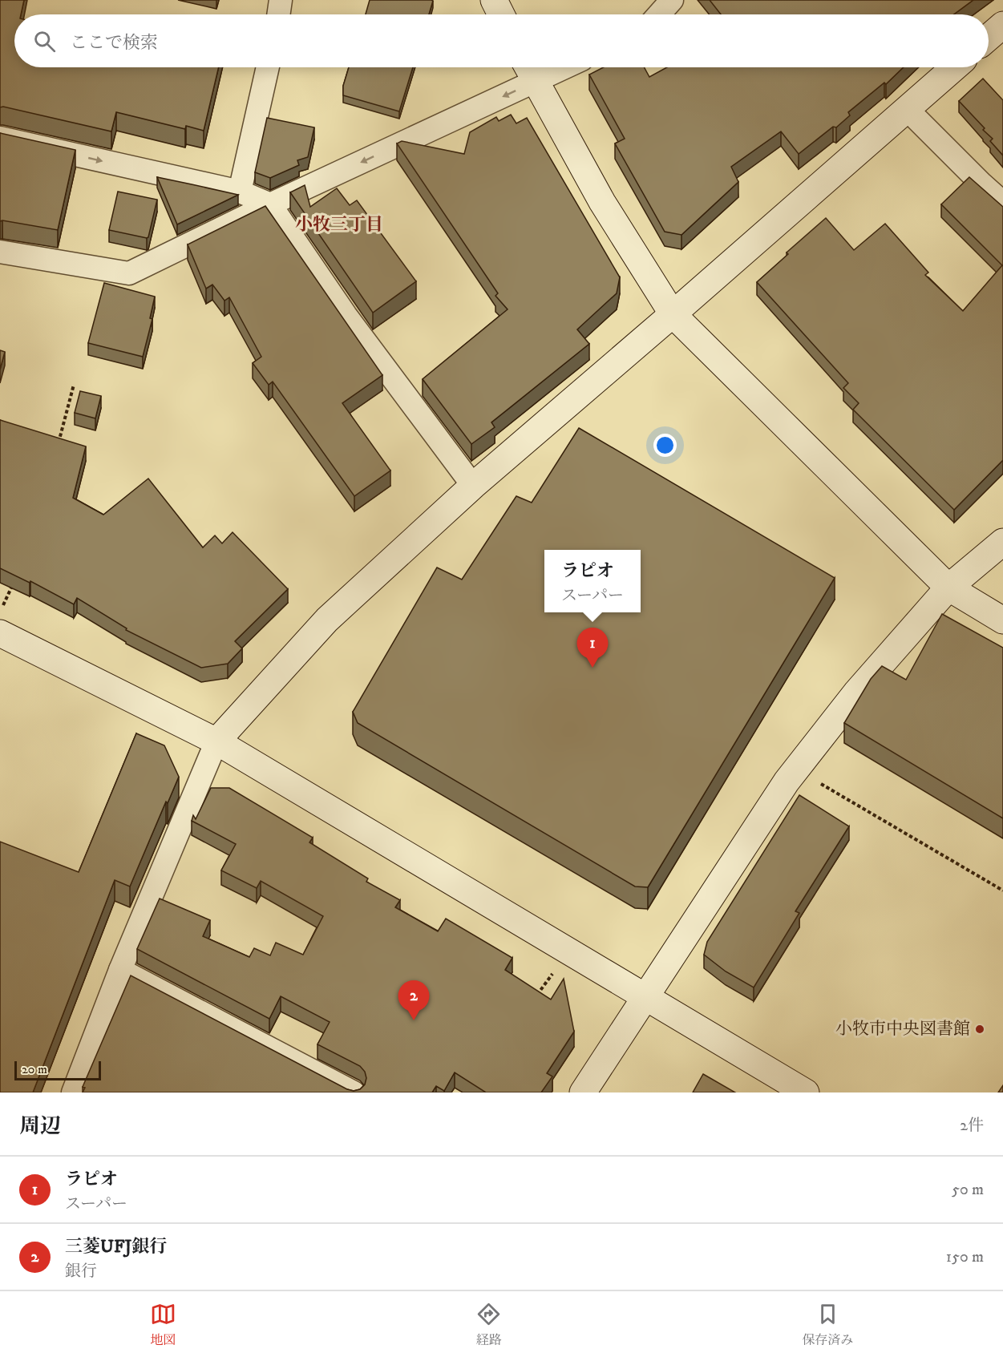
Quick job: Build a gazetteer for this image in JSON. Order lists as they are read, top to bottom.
{
  "districts": ["小牧三丁目"],
  "places": ["小牧市中央図書館"],
  "scale_bar": "20 m",
  "page": {
    "search": "ここで検索",
    "popup": ["ラピオ", "スーパー"],
    "pins": ["1", "2"],
    "scale": "20 m",
    "heading": ["周辺", "2件"],
    "list": [
      {
        "mark": "1",
        "name": "ラピオ",
        "note": "スーパー",
        "value": "50 m"
      },
      {
        "mark": "2",
        "name": "三菱UFJ銀行",
        "note": "銀行",
        "value": "150 m"
      }
    ],
    "nav": ["地図", "経路", "保存済み"]
  }
}
